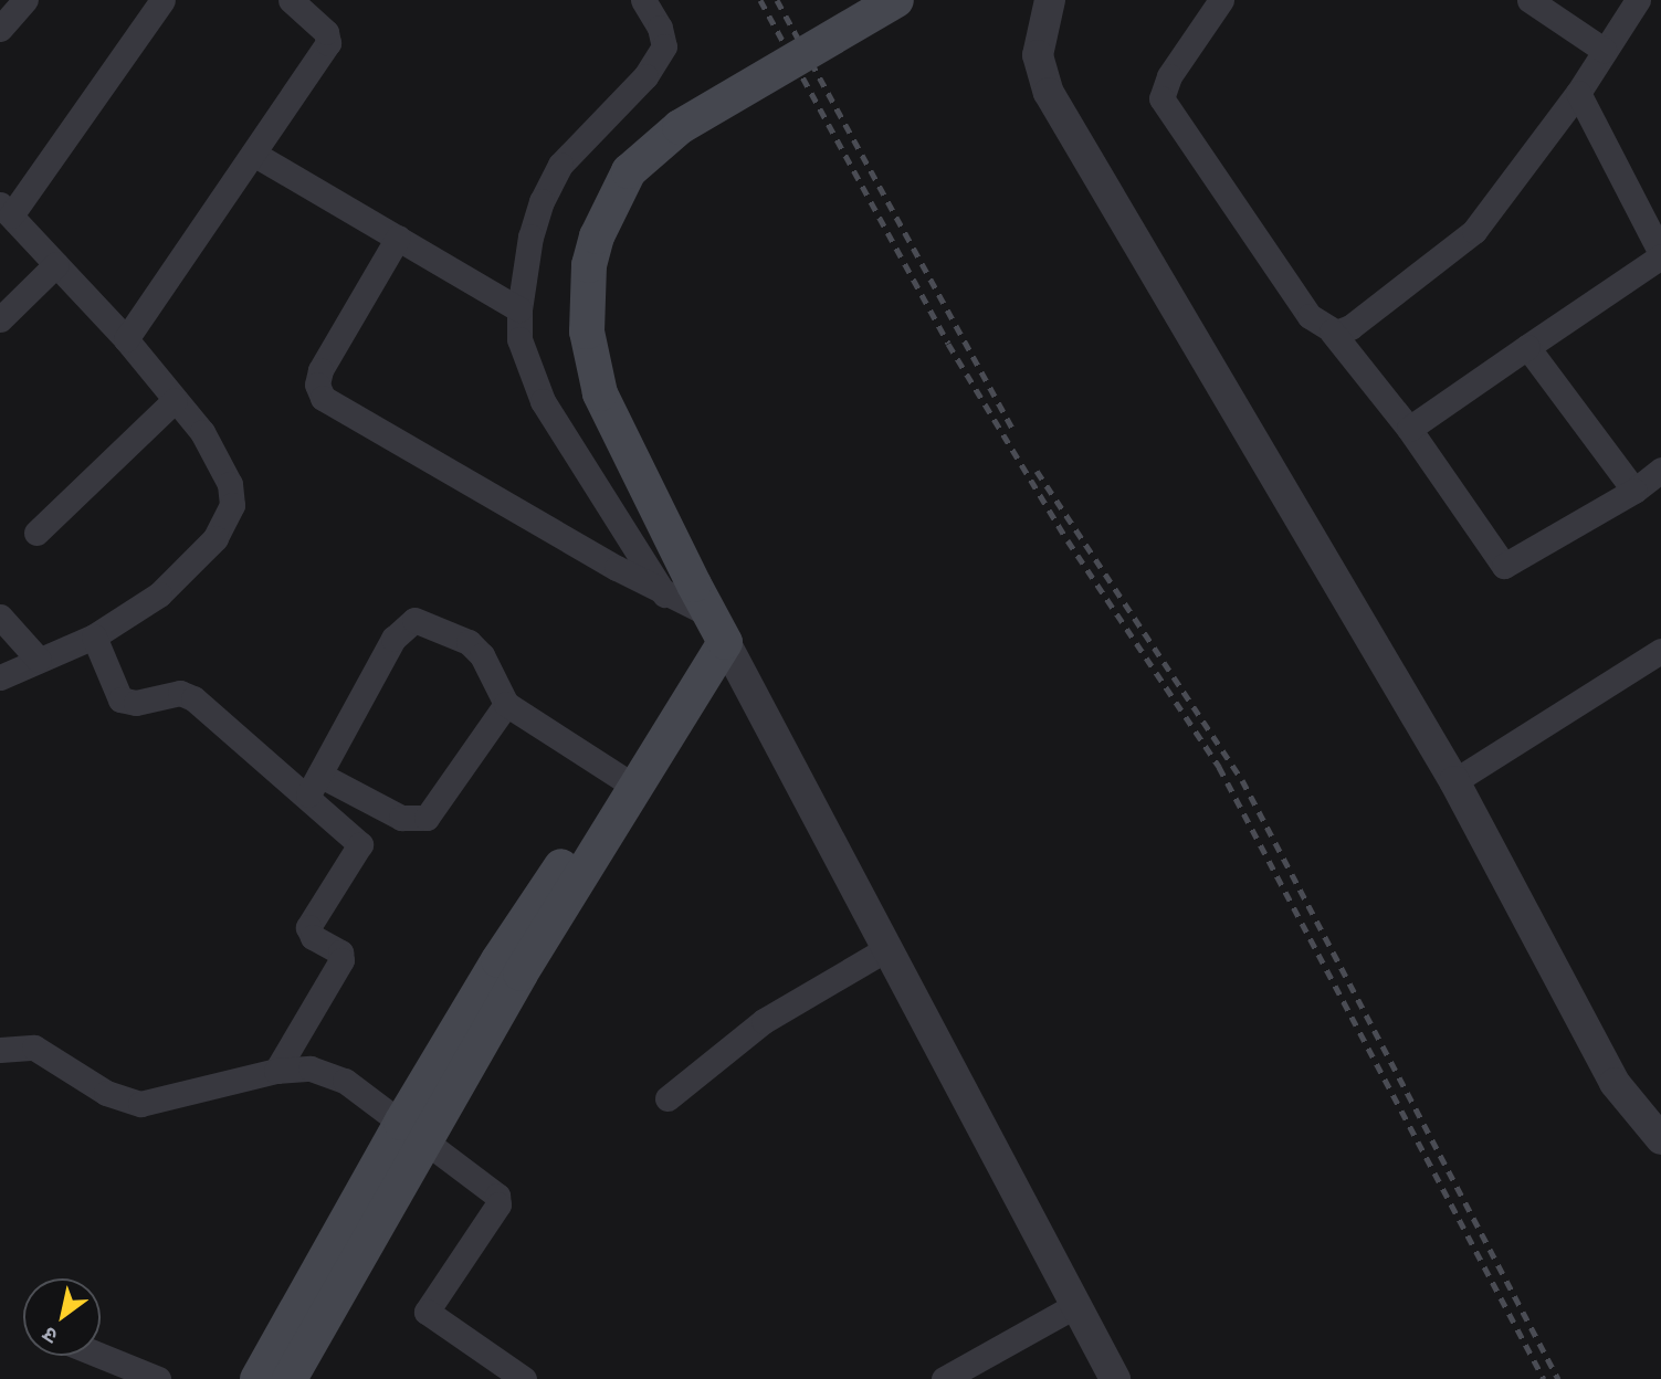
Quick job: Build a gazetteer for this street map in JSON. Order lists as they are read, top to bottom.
{
  "north": "bottom left"
}
